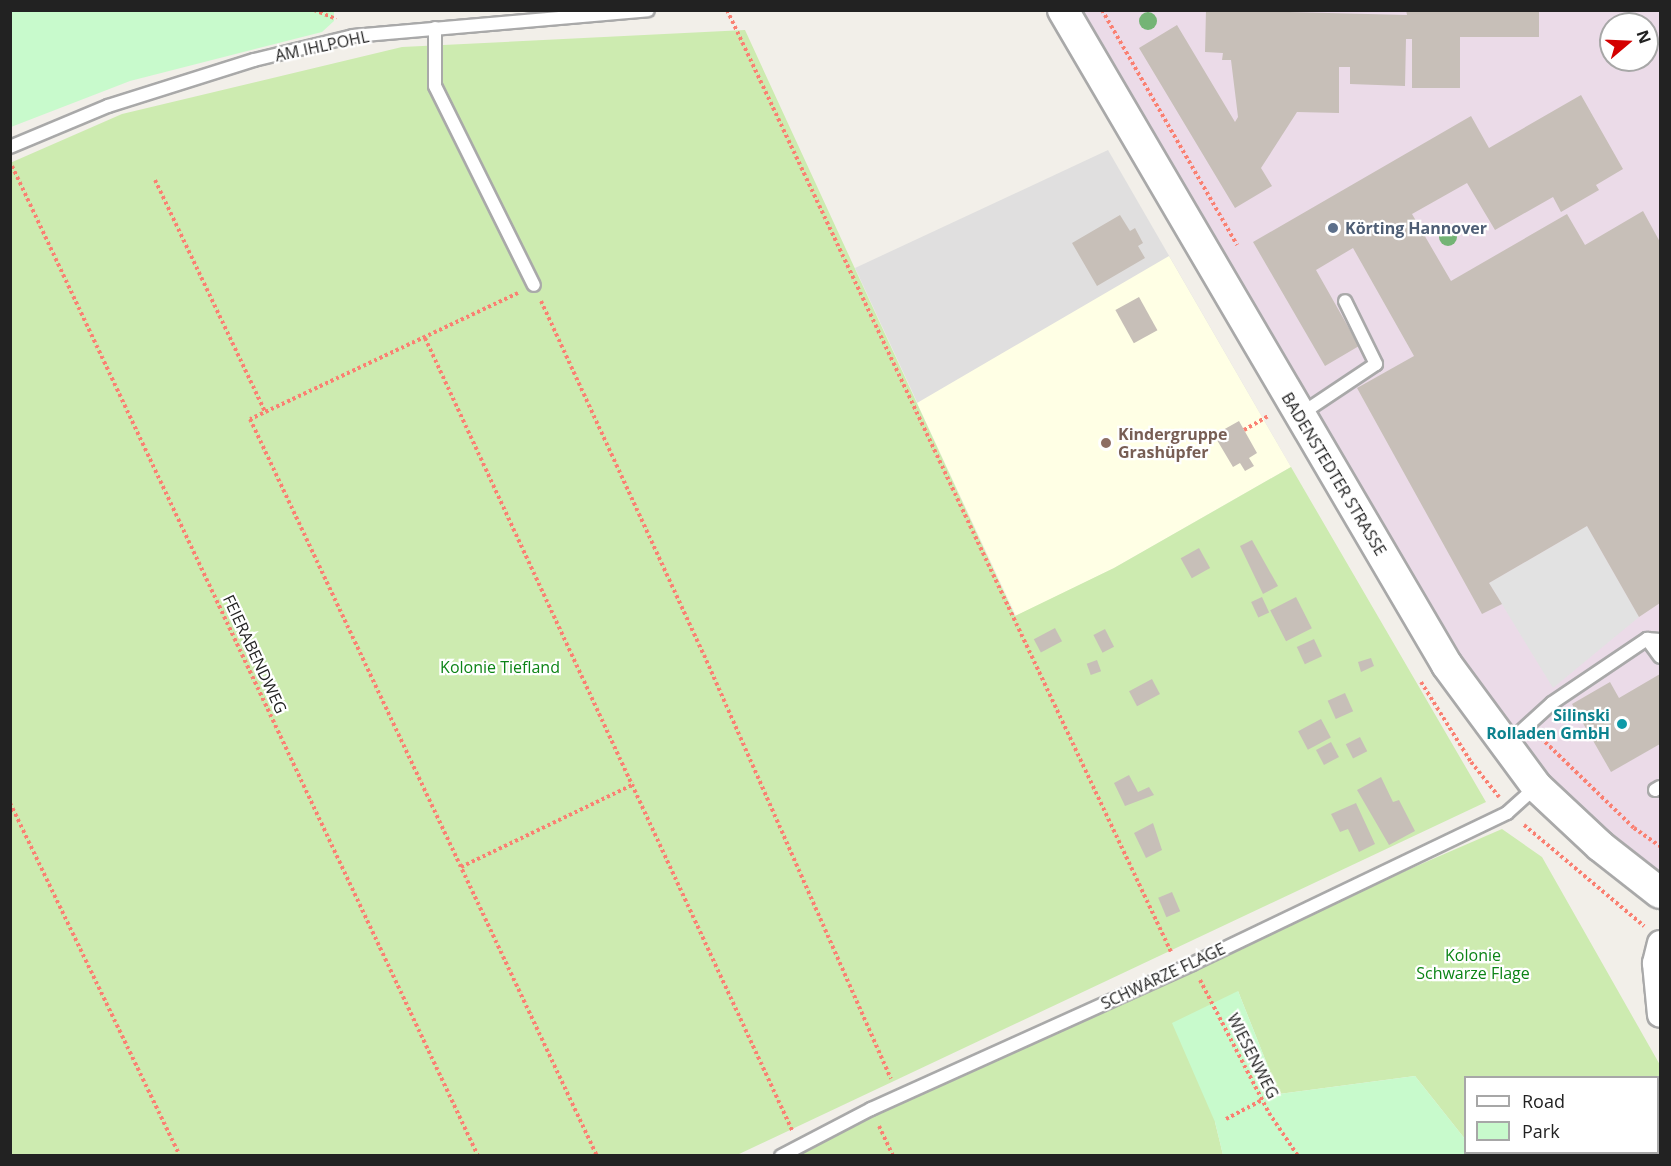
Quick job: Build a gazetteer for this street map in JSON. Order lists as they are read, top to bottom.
{
  "streets": {
    "street": ["BADENSTEDTER STRASSE"],
    "lane": ["AM IHLPOHL", "SCHWARZE FLAGE"],
    "path": ["FEIERABENDWEG", "WIESENWEG"]
  },
  "crossings": [
    ["BADENSTEDTER STRASSE", "SCHWARZE FLAGE"],
    ["SCHWARZE FLAGE", "WIESENWEG"]
  ],
  "parks": ["Kolonie Tiefland", "Kolonie Schwarze Flage"],
  "places": ["Körting Hannover", "Kindergruppe Grashüpfer", "Silinski Rolladen GmbH"],
  "legend": ["Road", "Park"],
  "north": "right"
}
